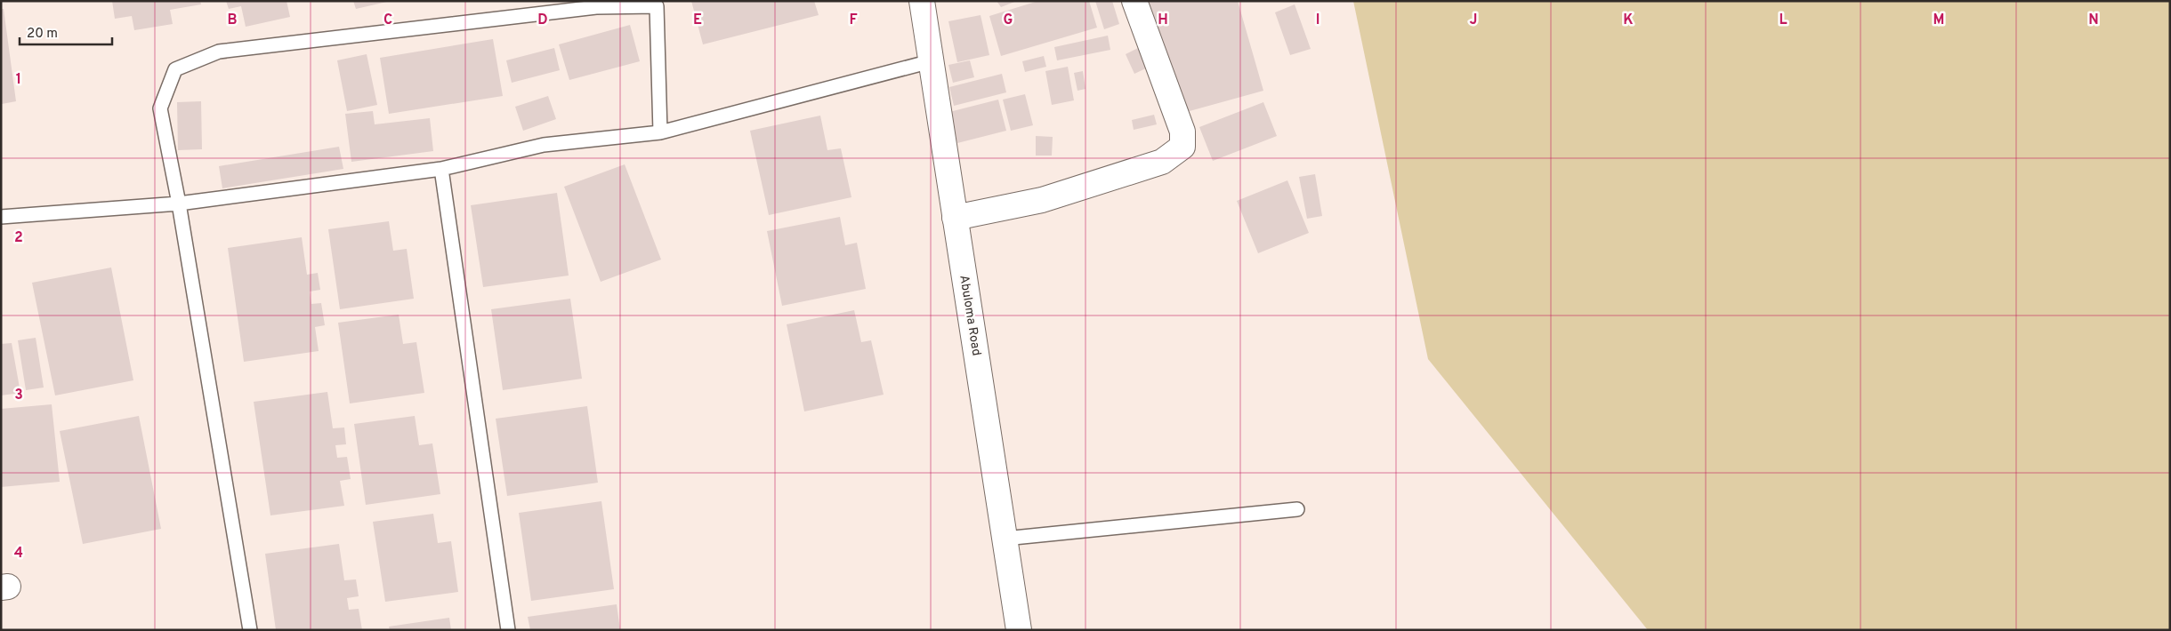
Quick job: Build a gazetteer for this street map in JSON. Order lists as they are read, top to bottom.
{
  "streets": {
    "street": ["Abuloma Road"]
  },
  "scale_bar": "20 m",
  "grid": {
    "columns": [
      "B",
      "C",
      "D",
      "E",
      "F",
      "G",
      "H",
      "I",
      "J",
      "K",
      "L",
      "M",
      "N"
    ],
    "rows": [
      "1",
      "2",
      "3",
      "4"
    ]
  }
}
